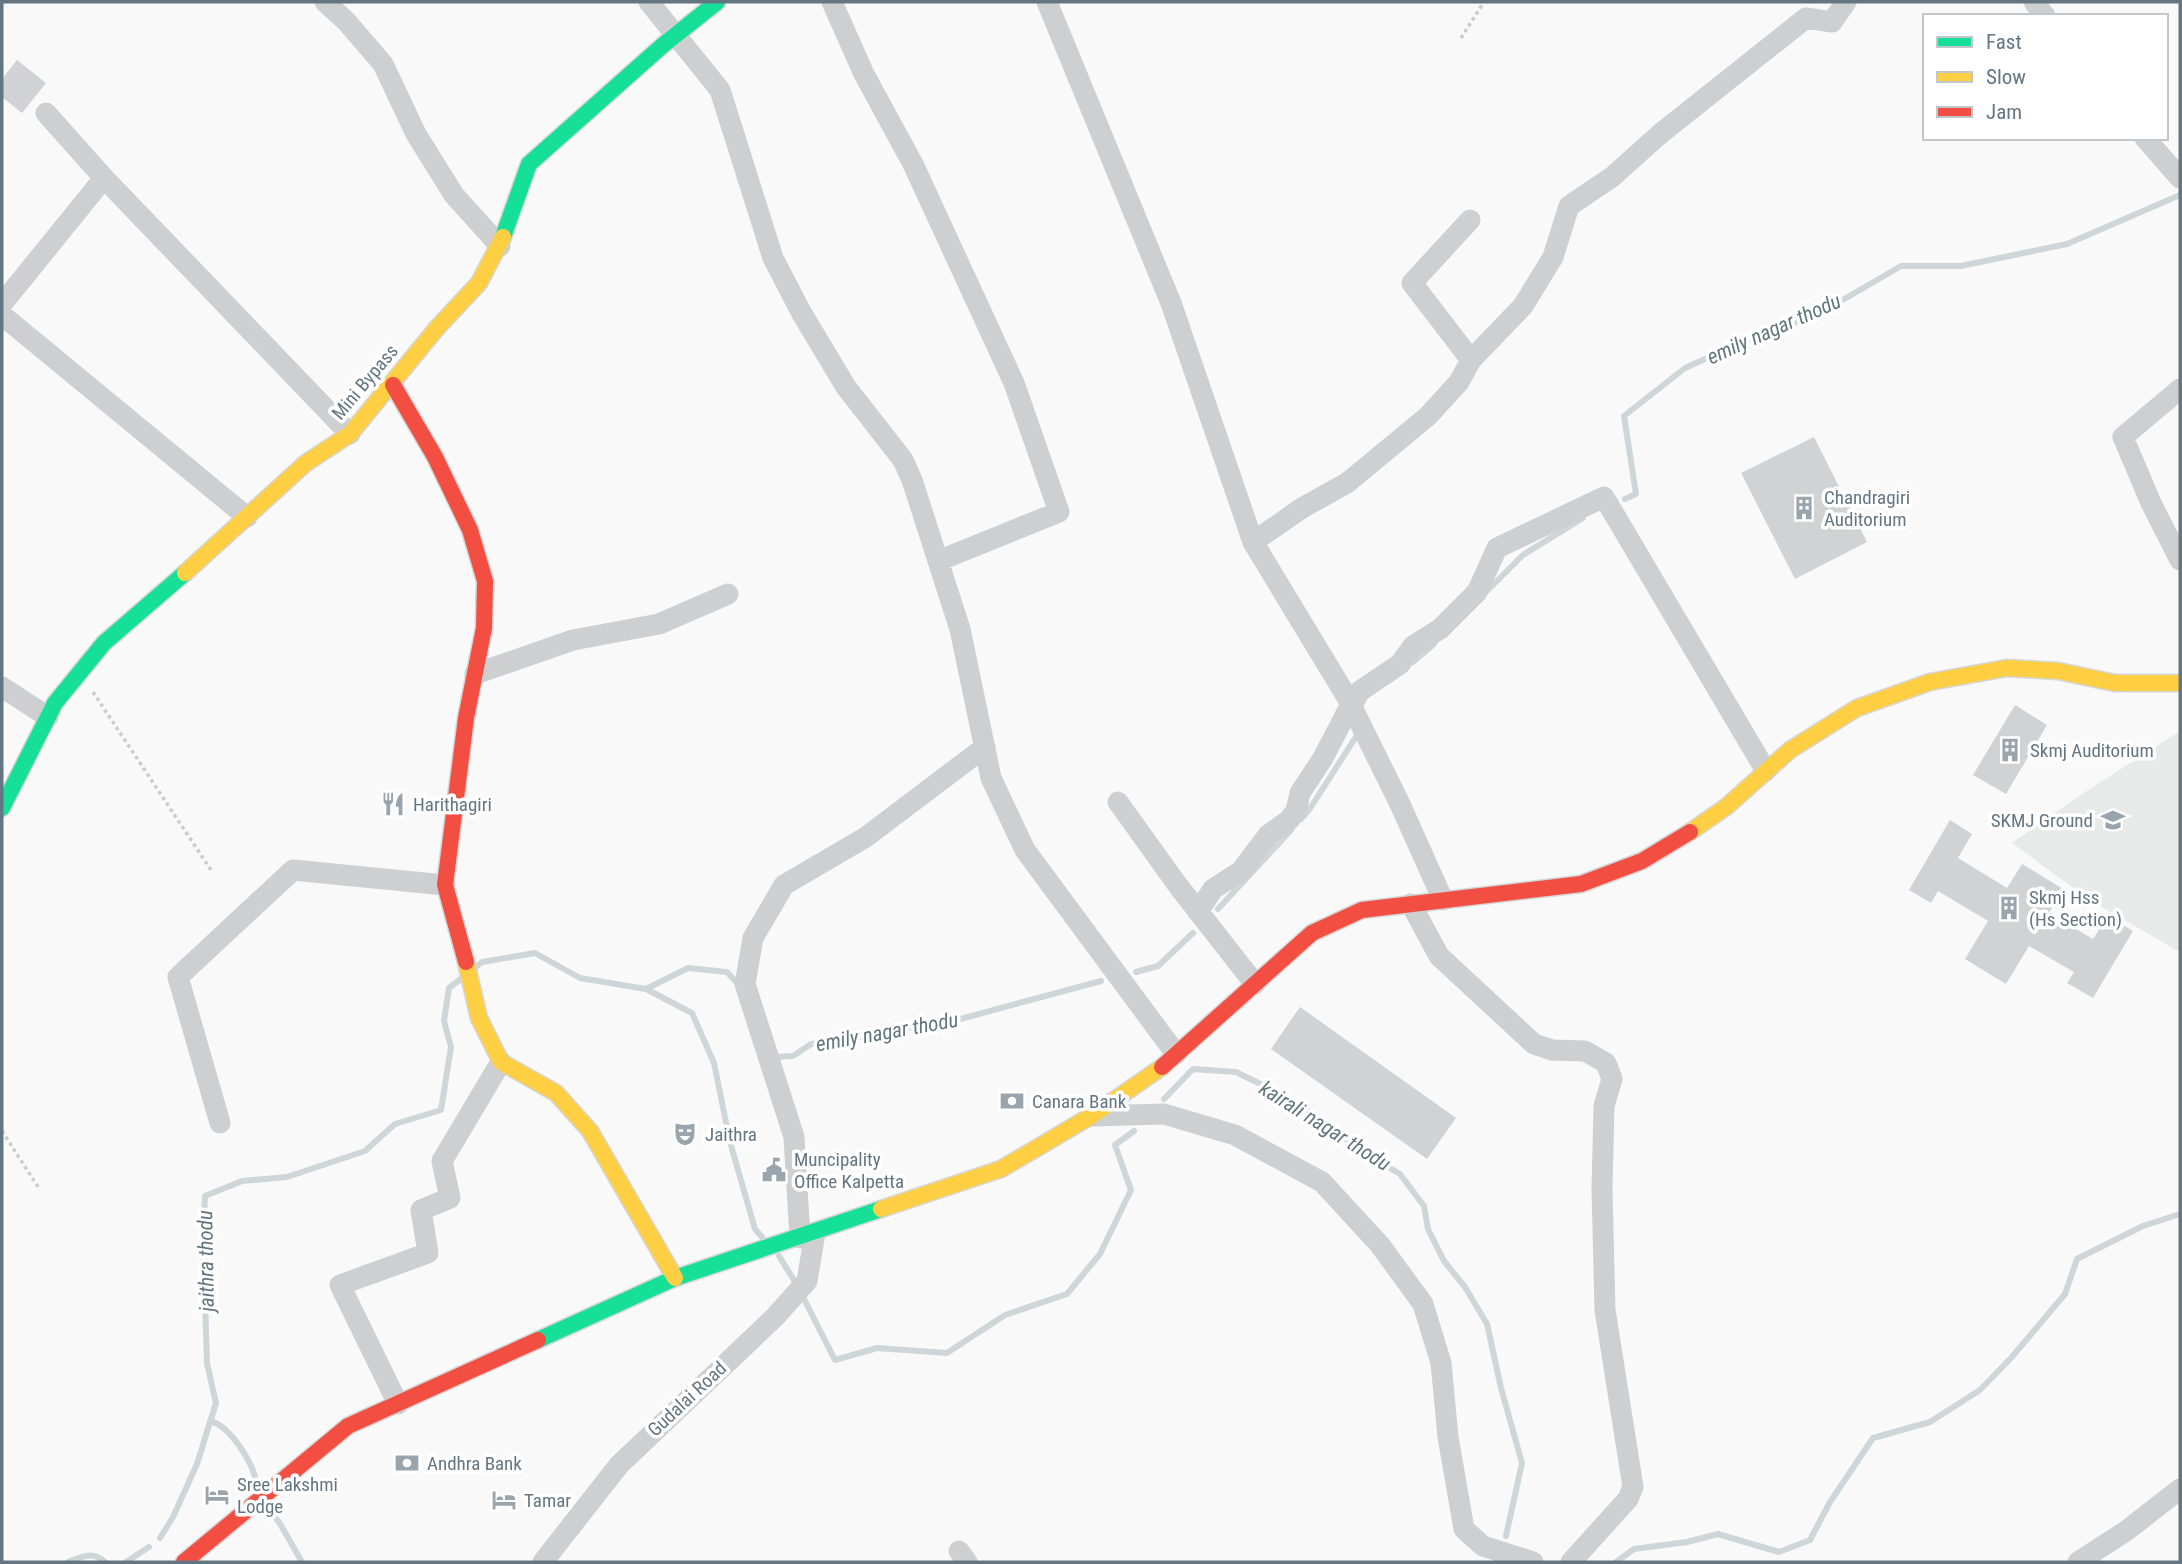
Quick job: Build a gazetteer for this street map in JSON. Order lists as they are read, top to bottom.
{
  "streets": {
    "main road": ["Mini Bypass"],
    "street": ["Gudalai Road"]
  },
  "water": ["emily nagar thodu", "kairali nagar thodu", "jaithra thodu"],
  "places": {
    "building": ["Chandragiri Auditorium", "Skmj Auditorium", "Skmj Hss (Hs Section)"],
    "restaurant": ["Harithagiri"],
    "school or university": ["SKMJ Ground"],
    "bank": ["Canara Bank", "Andhra Bank"],
    "theatre": ["Jaithra"],
    "public building": ["Muncipality Office Kalpetta"],
    "hotel": ["Sree Lakshmi Lodge", "Tamar"]
  },
  "legend": ["Fast", "Slow", "Jam"]
}
